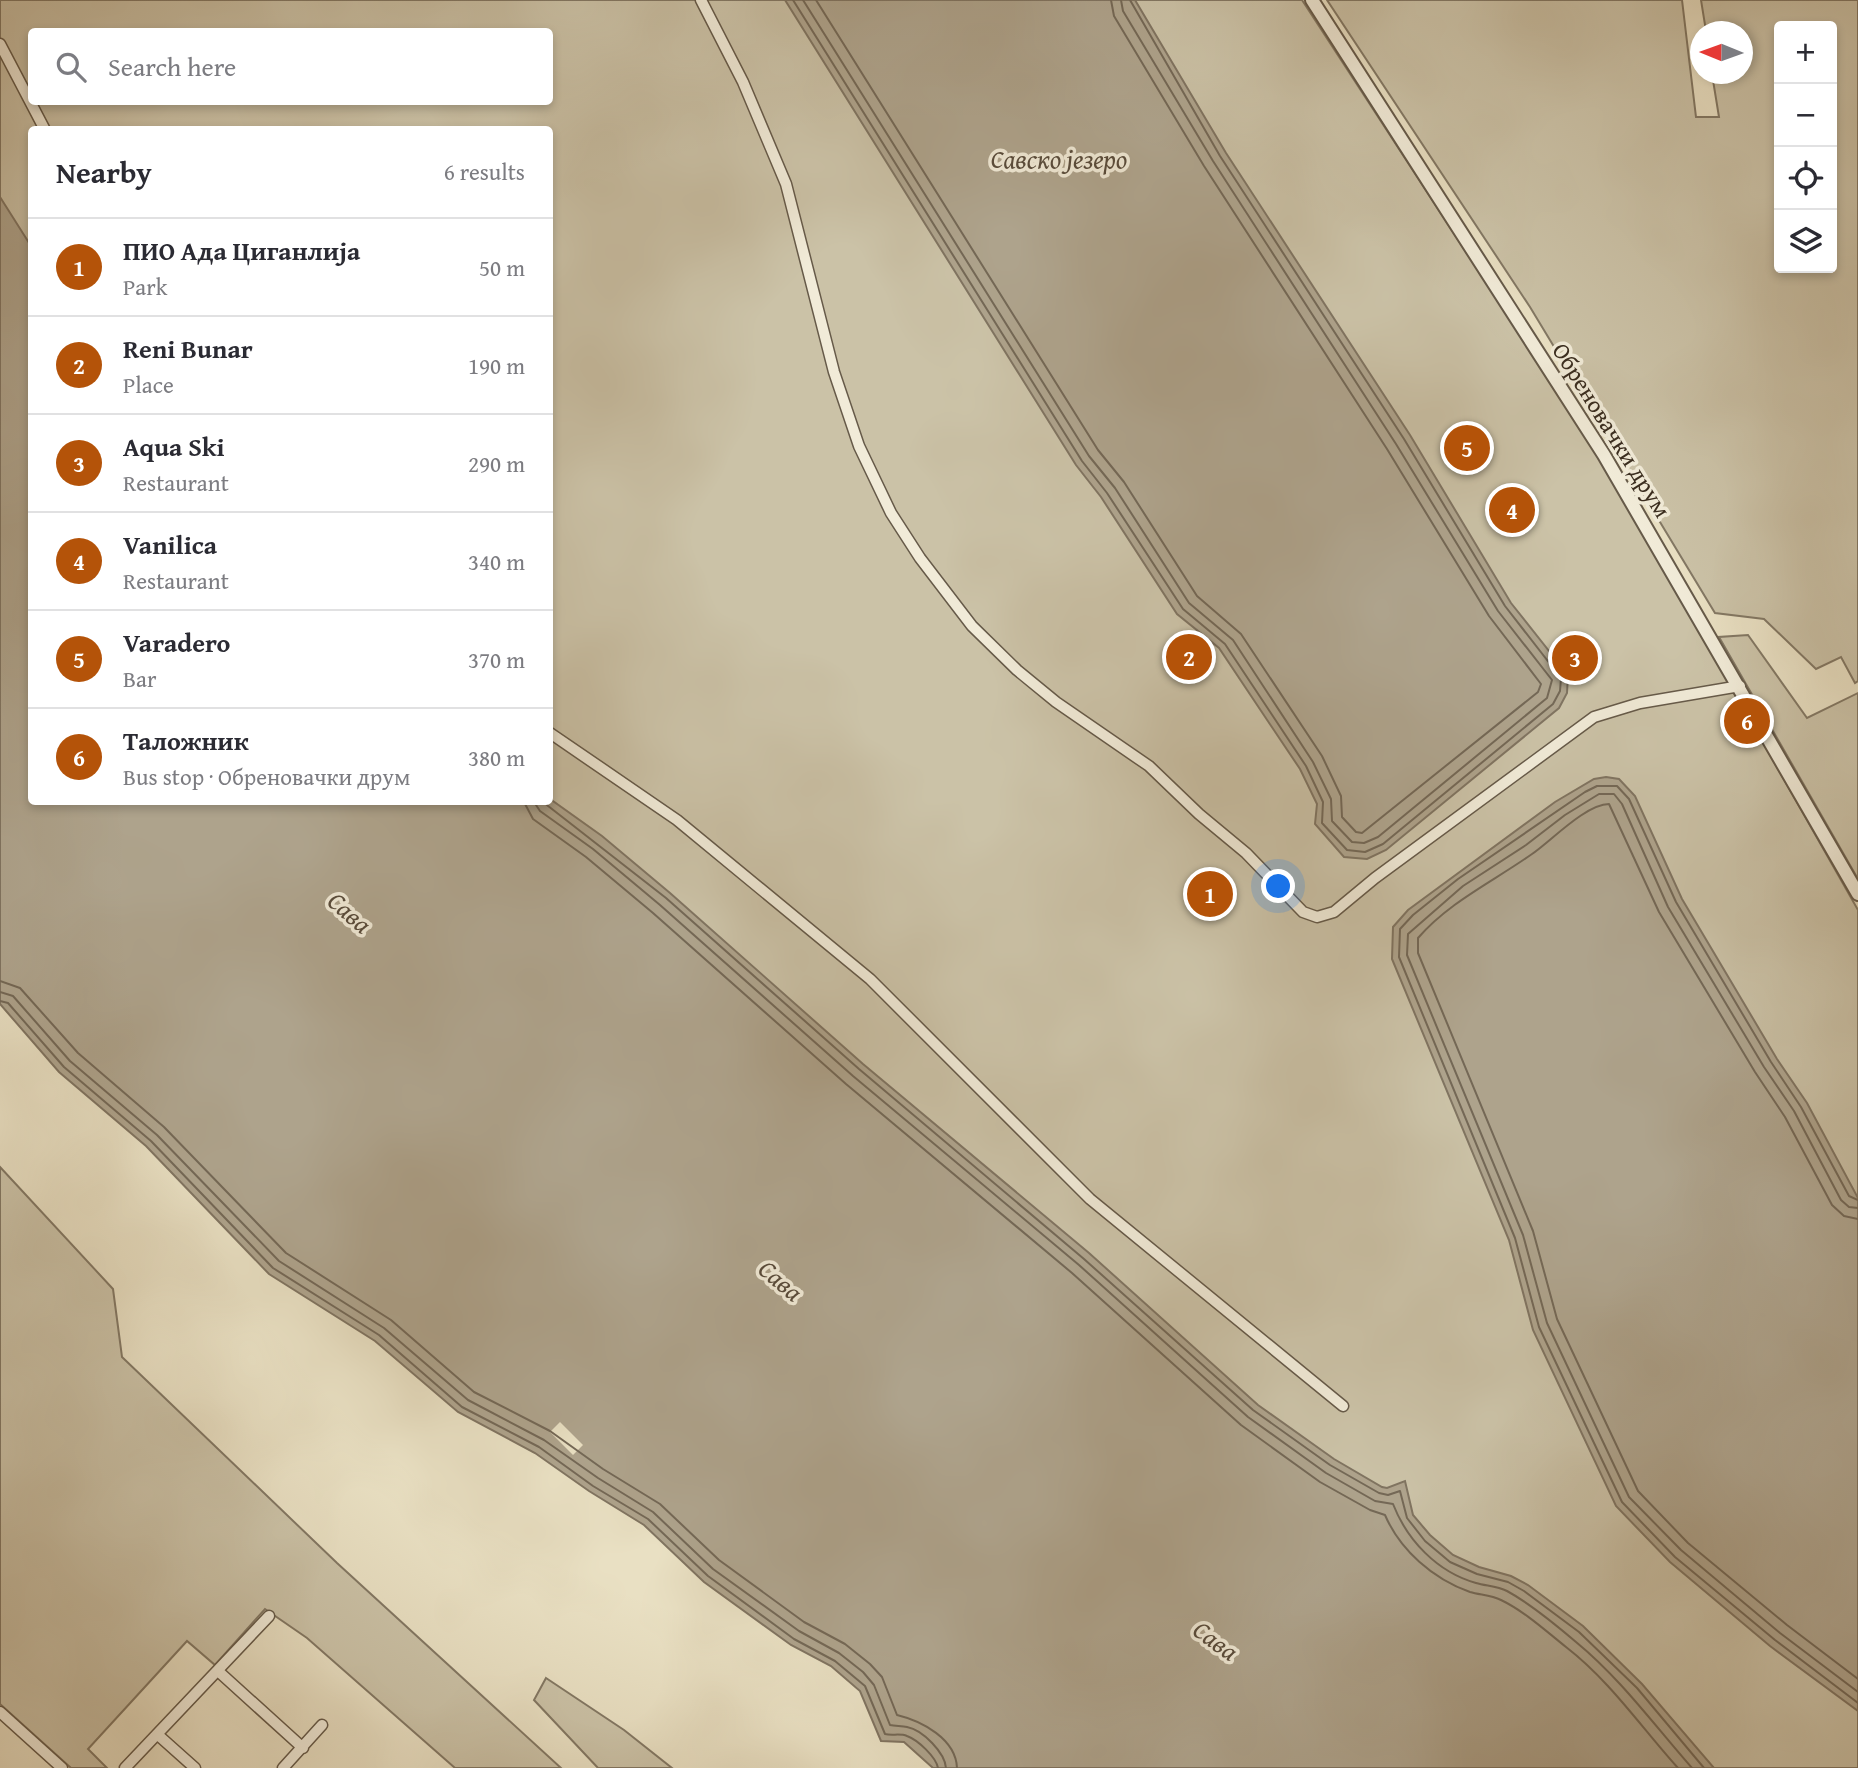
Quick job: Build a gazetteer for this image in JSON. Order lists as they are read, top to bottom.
{
  "streets": {
    "street": ["Обреновачки друм"]
  },
  "water": ["Савско језеро", "Сава"],
  "north": "left",
  "page": {
    "map_buttons": ["+", "−"],
    "search": "Search here",
    "heading": ["Nearby", "6 results"],
    "list": [
      {
        "mark": "1",
        "name": "ПИО Ада Циганлија",
        "note": "Park",
        "value": "50 m"
      },
      {
        "mark": "2",
        "name": "Reni Bunar",
        "note": "Place",
        "value": "190 m"
      },
      {
        "mark": "3",
        "name": "Aqua Ski",
        "note": "Restaurant",
        "value": "290 m"
      },
      {
        "mark": "4",
        "name": "Vanilica",
        "note": "Restaurant",
        "value": "340 m"
      },
      {
        "mark": "5",
        "name": "Varadero",
        "note": "Bar",
        "value": "370 m"
      },
      {
        "mark": "6",
        "name": "Таложник",
        "note": "Bus stop · Обреновачки друм",
        "value": "380 m"
      }
    ],
    "pins": [
      "5",
      "4",
      "2",
      "3",
      "6",
      "1"
    ]
  }
}
